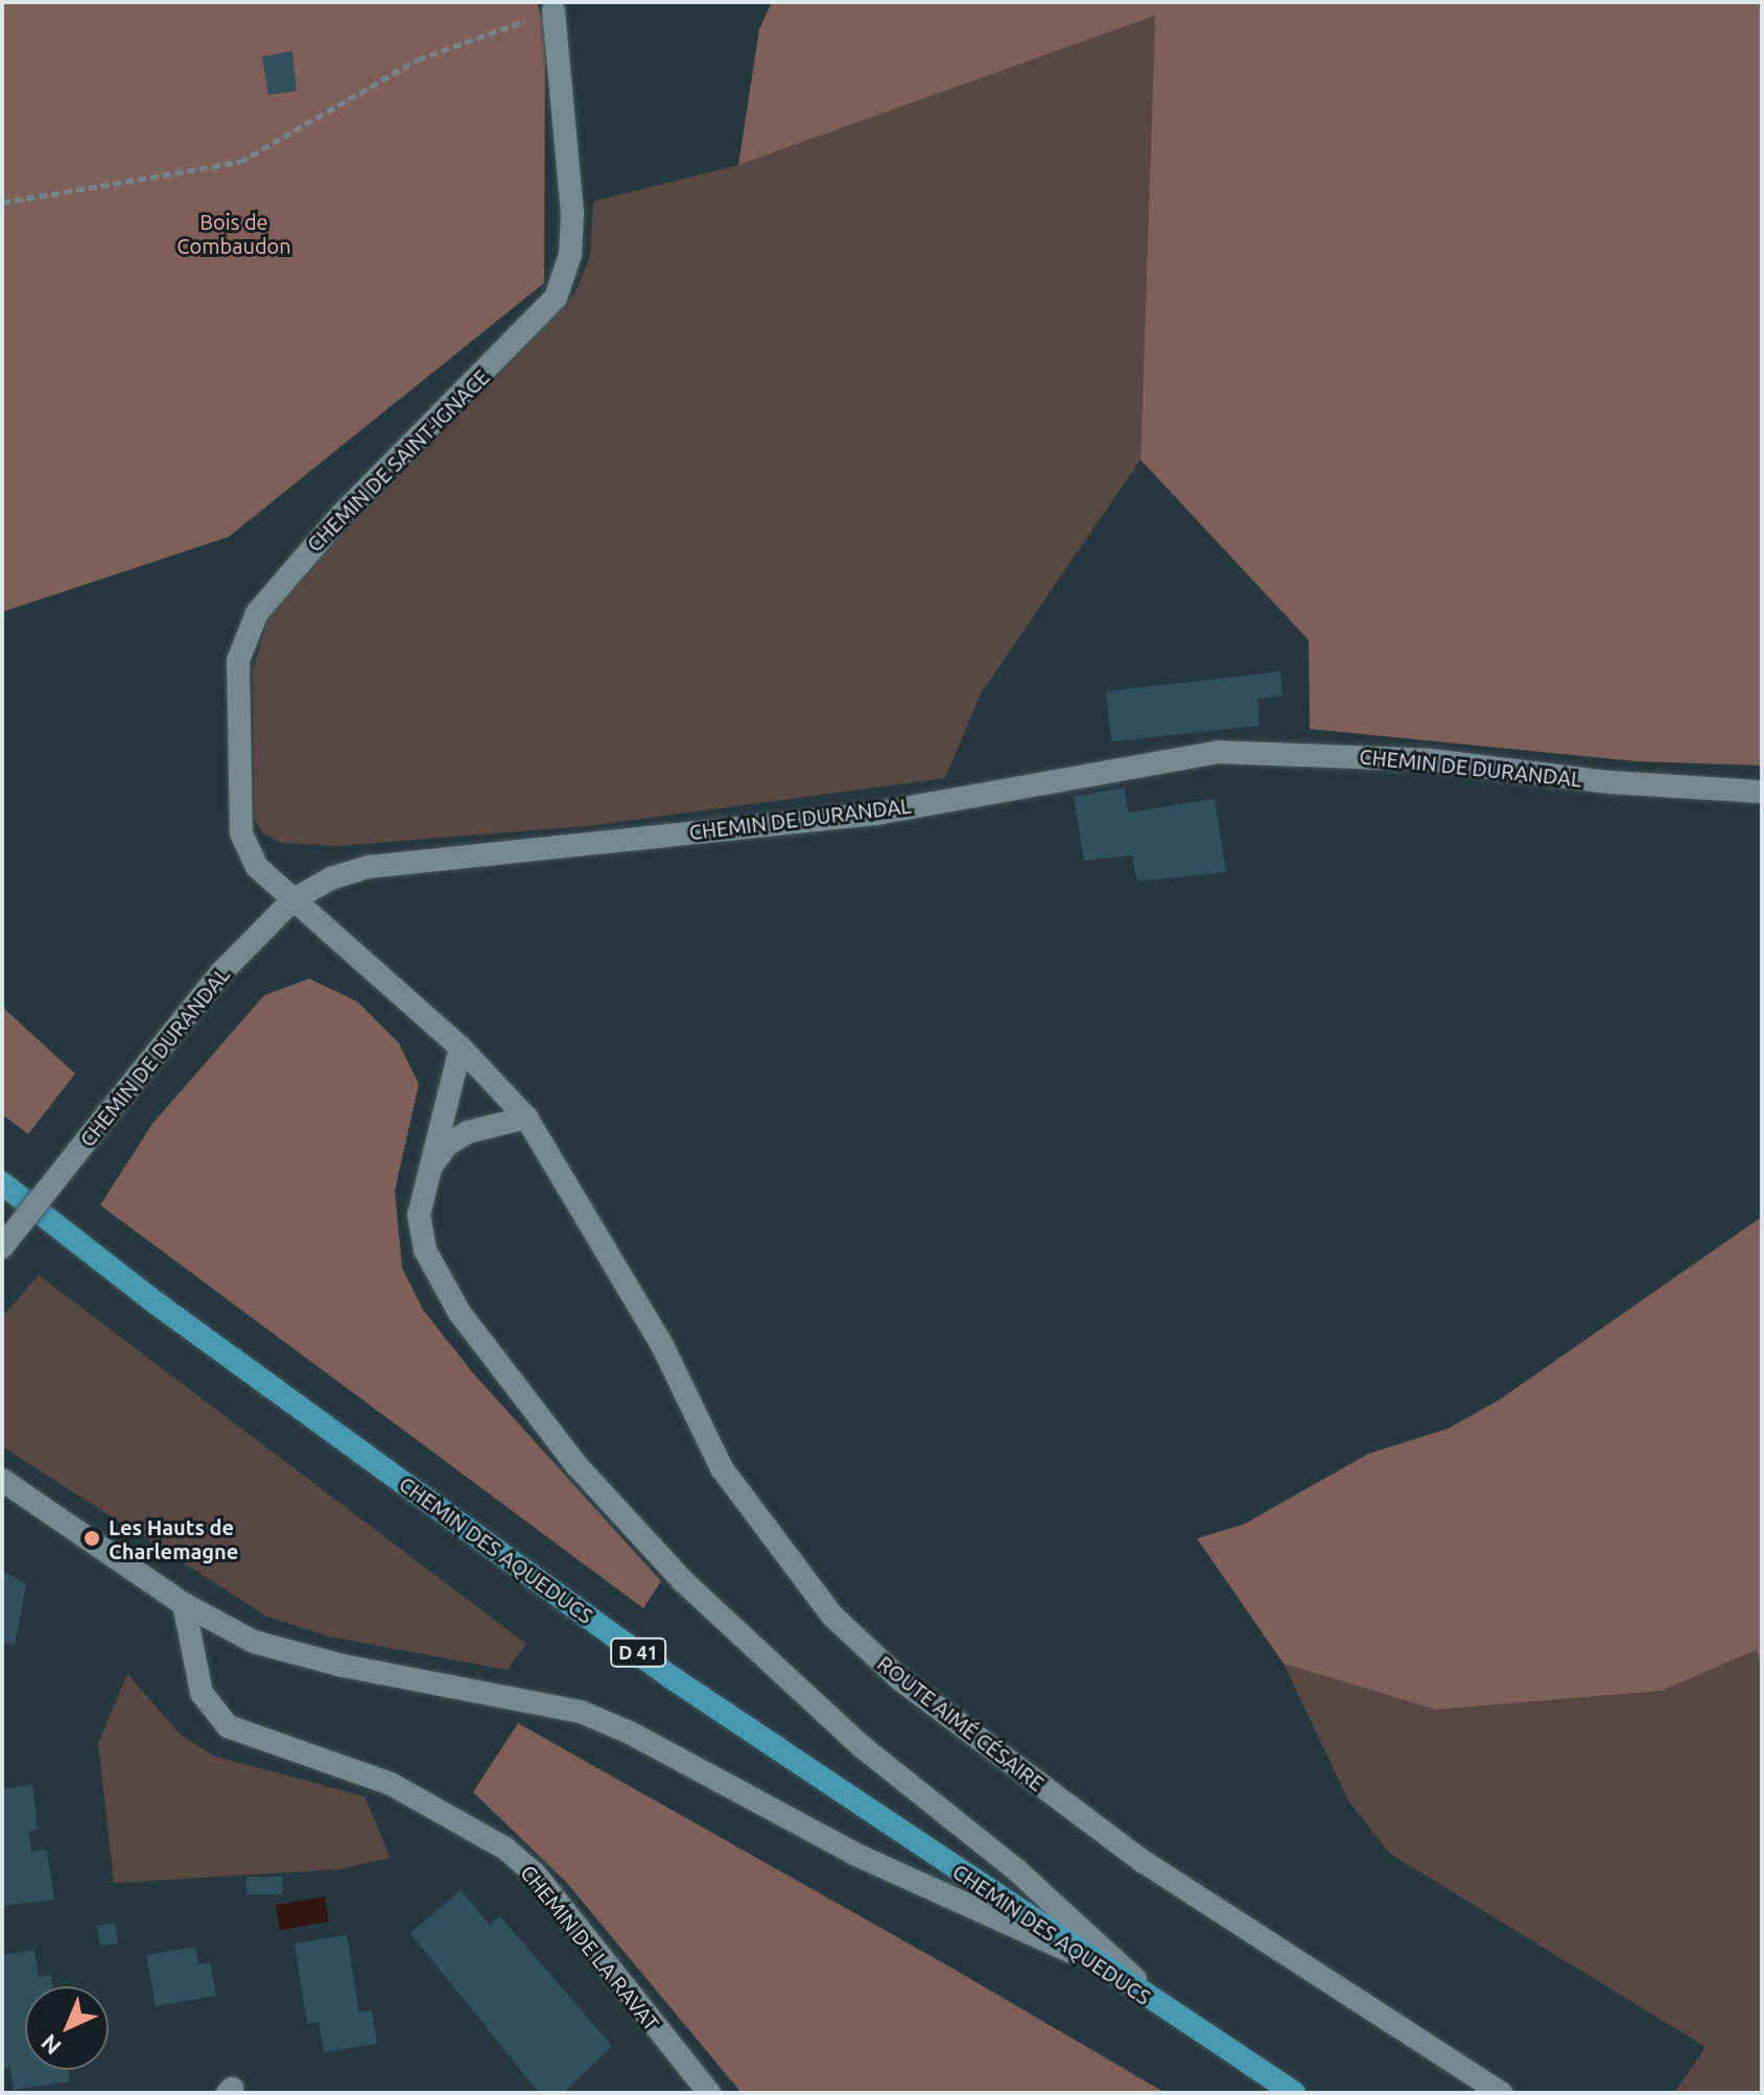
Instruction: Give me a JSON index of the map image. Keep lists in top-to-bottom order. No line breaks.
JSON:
{"streets":{"main road":["CHEMIN DES AQUEDUCS","D 41"],"street":["CHEMIN DE SAINT-IGNACE","CHEMIN DE DURANDAL","ROUTE AIMÉ CÉSAIRE","CHEMIN DE LA RAVAT"]},"crossings":[["CHEMIN DE SAINT-IGNACE","CHEMIN DE DURANDAL"],["CHEMIN DE SAINT-IGNACE","ROUTE AIMÉ CÉSAIRE"]],"parks":["Bois de Combaudon"],"places":["Les Hauts de Charlemagne"],"north":"bottom left"}
